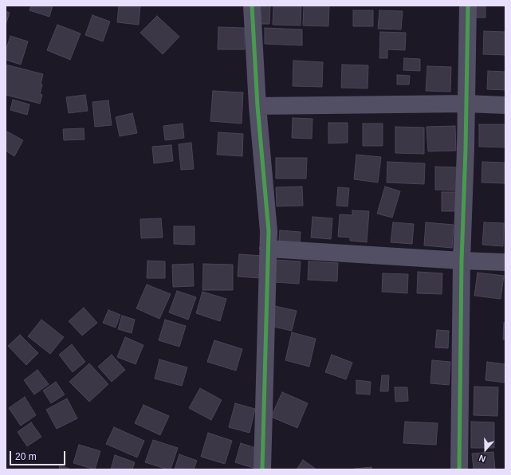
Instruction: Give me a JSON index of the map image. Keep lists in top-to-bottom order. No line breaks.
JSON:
{"scale_bar":"20 m","north":"bottom"}
